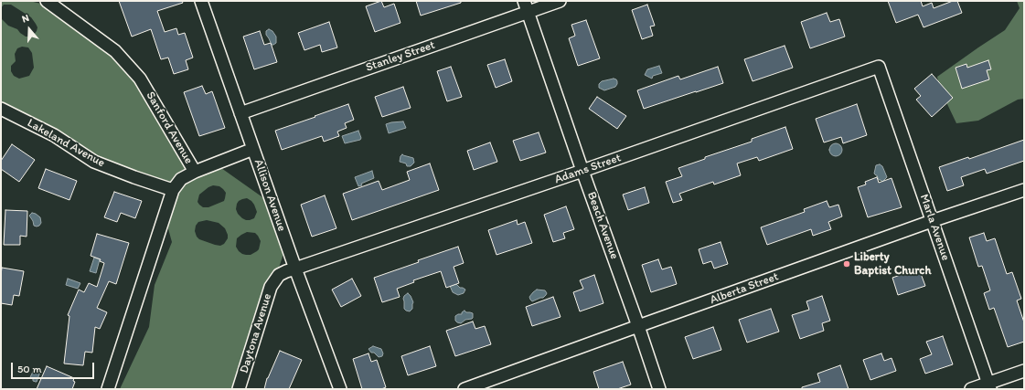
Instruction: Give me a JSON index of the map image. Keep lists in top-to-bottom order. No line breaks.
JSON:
{"streets":{"street":["Stanley Street","Sanford Avenue","Lakeland Avenue","Adams Street","Allison Avenue","Beach Avenue","Marla Avenue","Alberta Street","Daytona Avenue"]},"crossings":[["Stanley Street","Allison Avenue"],["Stanley Street","Beach Avenue"],["Sanford Avenue","Lakeland Avenue"],["Adams Street","Allison Avenue"],["Adams Street","Beach Avenue"],["Adams Street","Marla Avenue"],["Adams Street","Daytona Avenue"],["Allison Avenue","Daytona Avenue"],["Beach Avenue","Alberta Street"],["Marla Avenue","Alberta Street"]],"places":["Liberty Baptist Church"],"scale_bar":"50 m","north":"top"}
